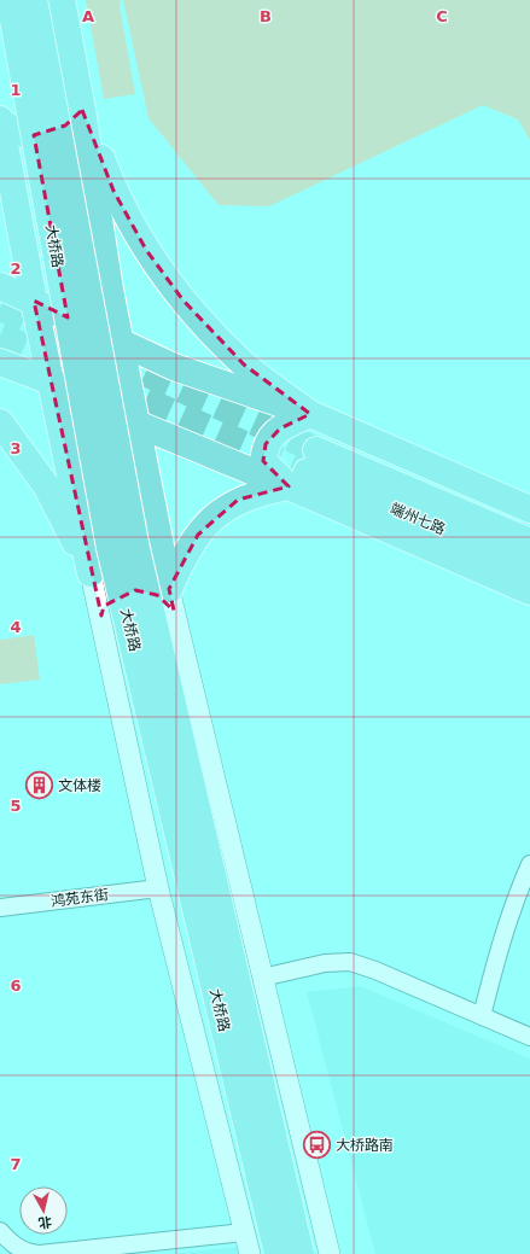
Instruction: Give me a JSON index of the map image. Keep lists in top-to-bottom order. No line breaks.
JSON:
{"streets":{"main road":["大桥路","端州七路"],"street":["鸿苑东街"]},"places":{"building":["文体楼"],"bus stop":["大桥路南"]},"north":"bottom","grid":{"columns":["A","B","C"],"rows":["1","2","3","4","5","6","7"]}}
